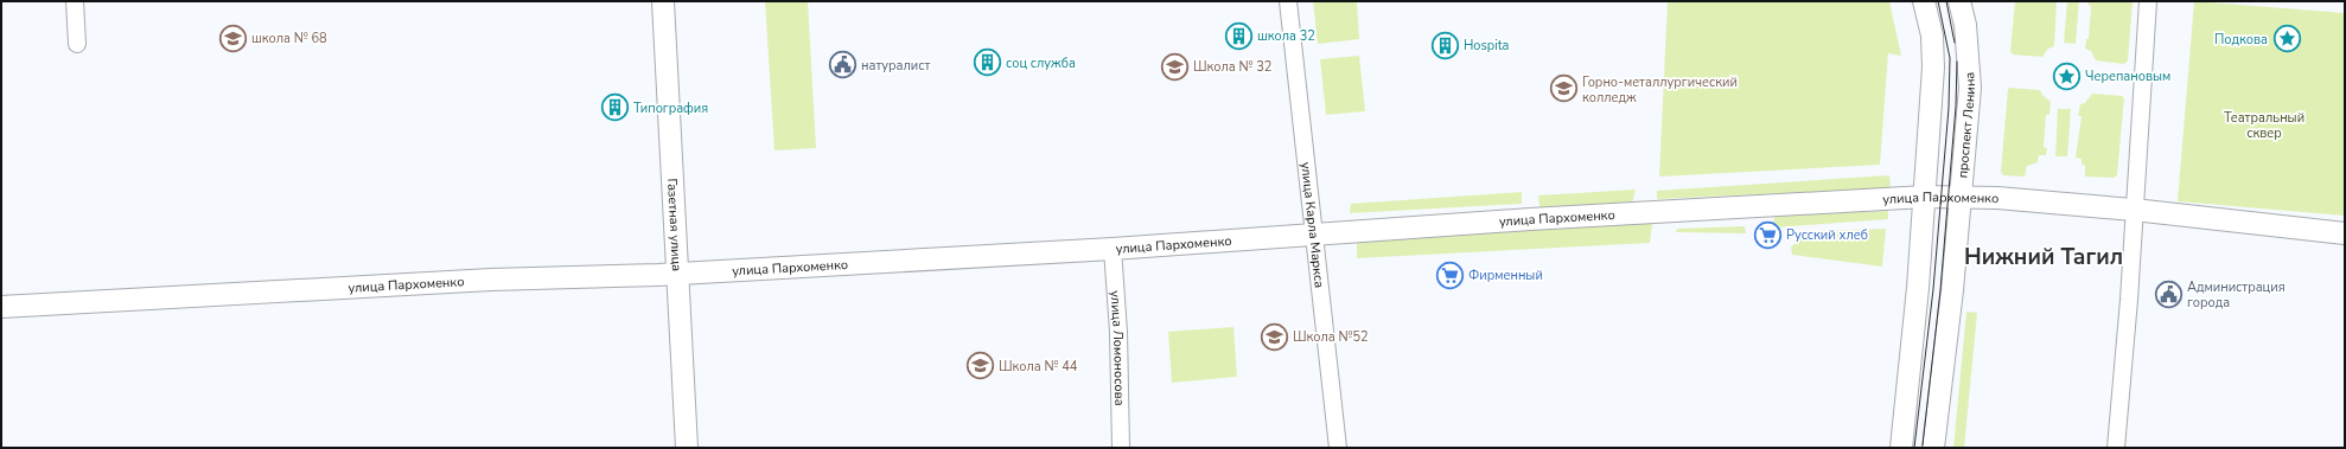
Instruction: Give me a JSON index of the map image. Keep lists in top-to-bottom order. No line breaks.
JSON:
{"streets":{"main road":["проспект Ленина","улица Пархоменко","Газетная улица"],"street":["улица Карла Маркса","улица Ломоносова"]},"crossings":[["проспект Ленина","улица Пархоменко"],["улица Пархоменко","Газетная улица"],["улица Пархоменко","улица Карла Маркса"],["улица Пархоменко","улица Ломоносова"]],"districts":["Нижний Тагил"],"parks":["Театральный сквер"],"places":{"building":["школа 32","Hospita","соц служба","Типография"],"school or university":["школа № 68","Школа № 32","Горно-металлургический колледж","Школа №52","Школа № 44"],"place":["Подкова","Черепановым"],"public building":["натуралист","Администрация города"],"supermarket":["Русский хлеб","Фирменный"]}}
